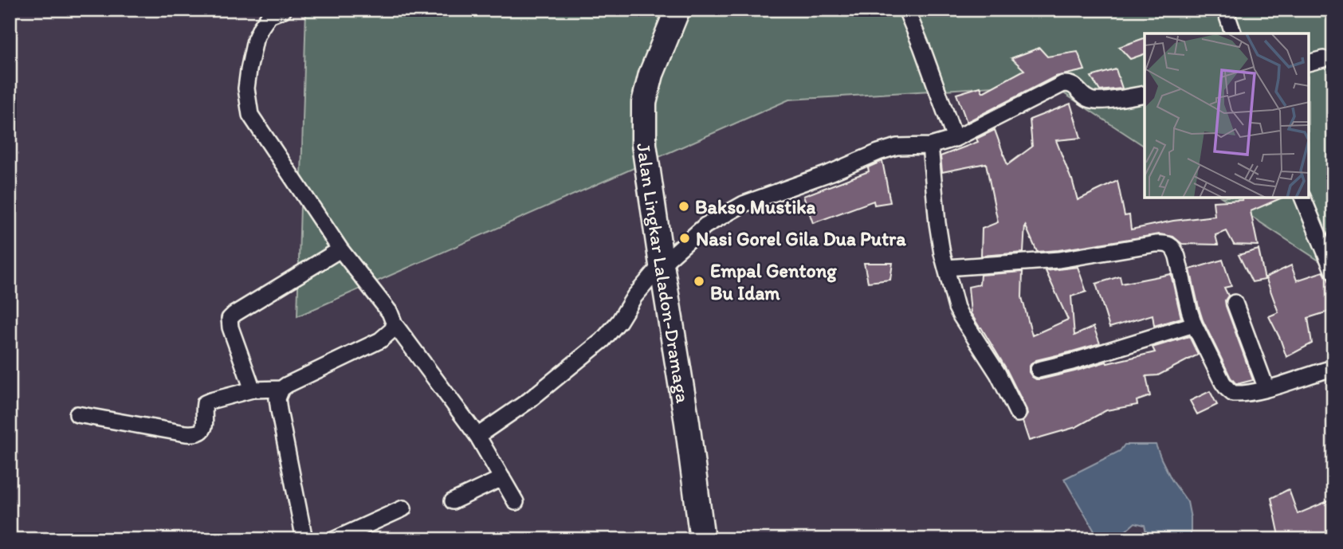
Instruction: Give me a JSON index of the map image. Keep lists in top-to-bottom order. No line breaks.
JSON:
{"streets":{"main road":["Jalan Lingkar Laladon-Dramaga"]},"places":["Bakso Mustika","Nasi Gorel Gila Dua Putra","Empal Gentong Bu Idam"]}
